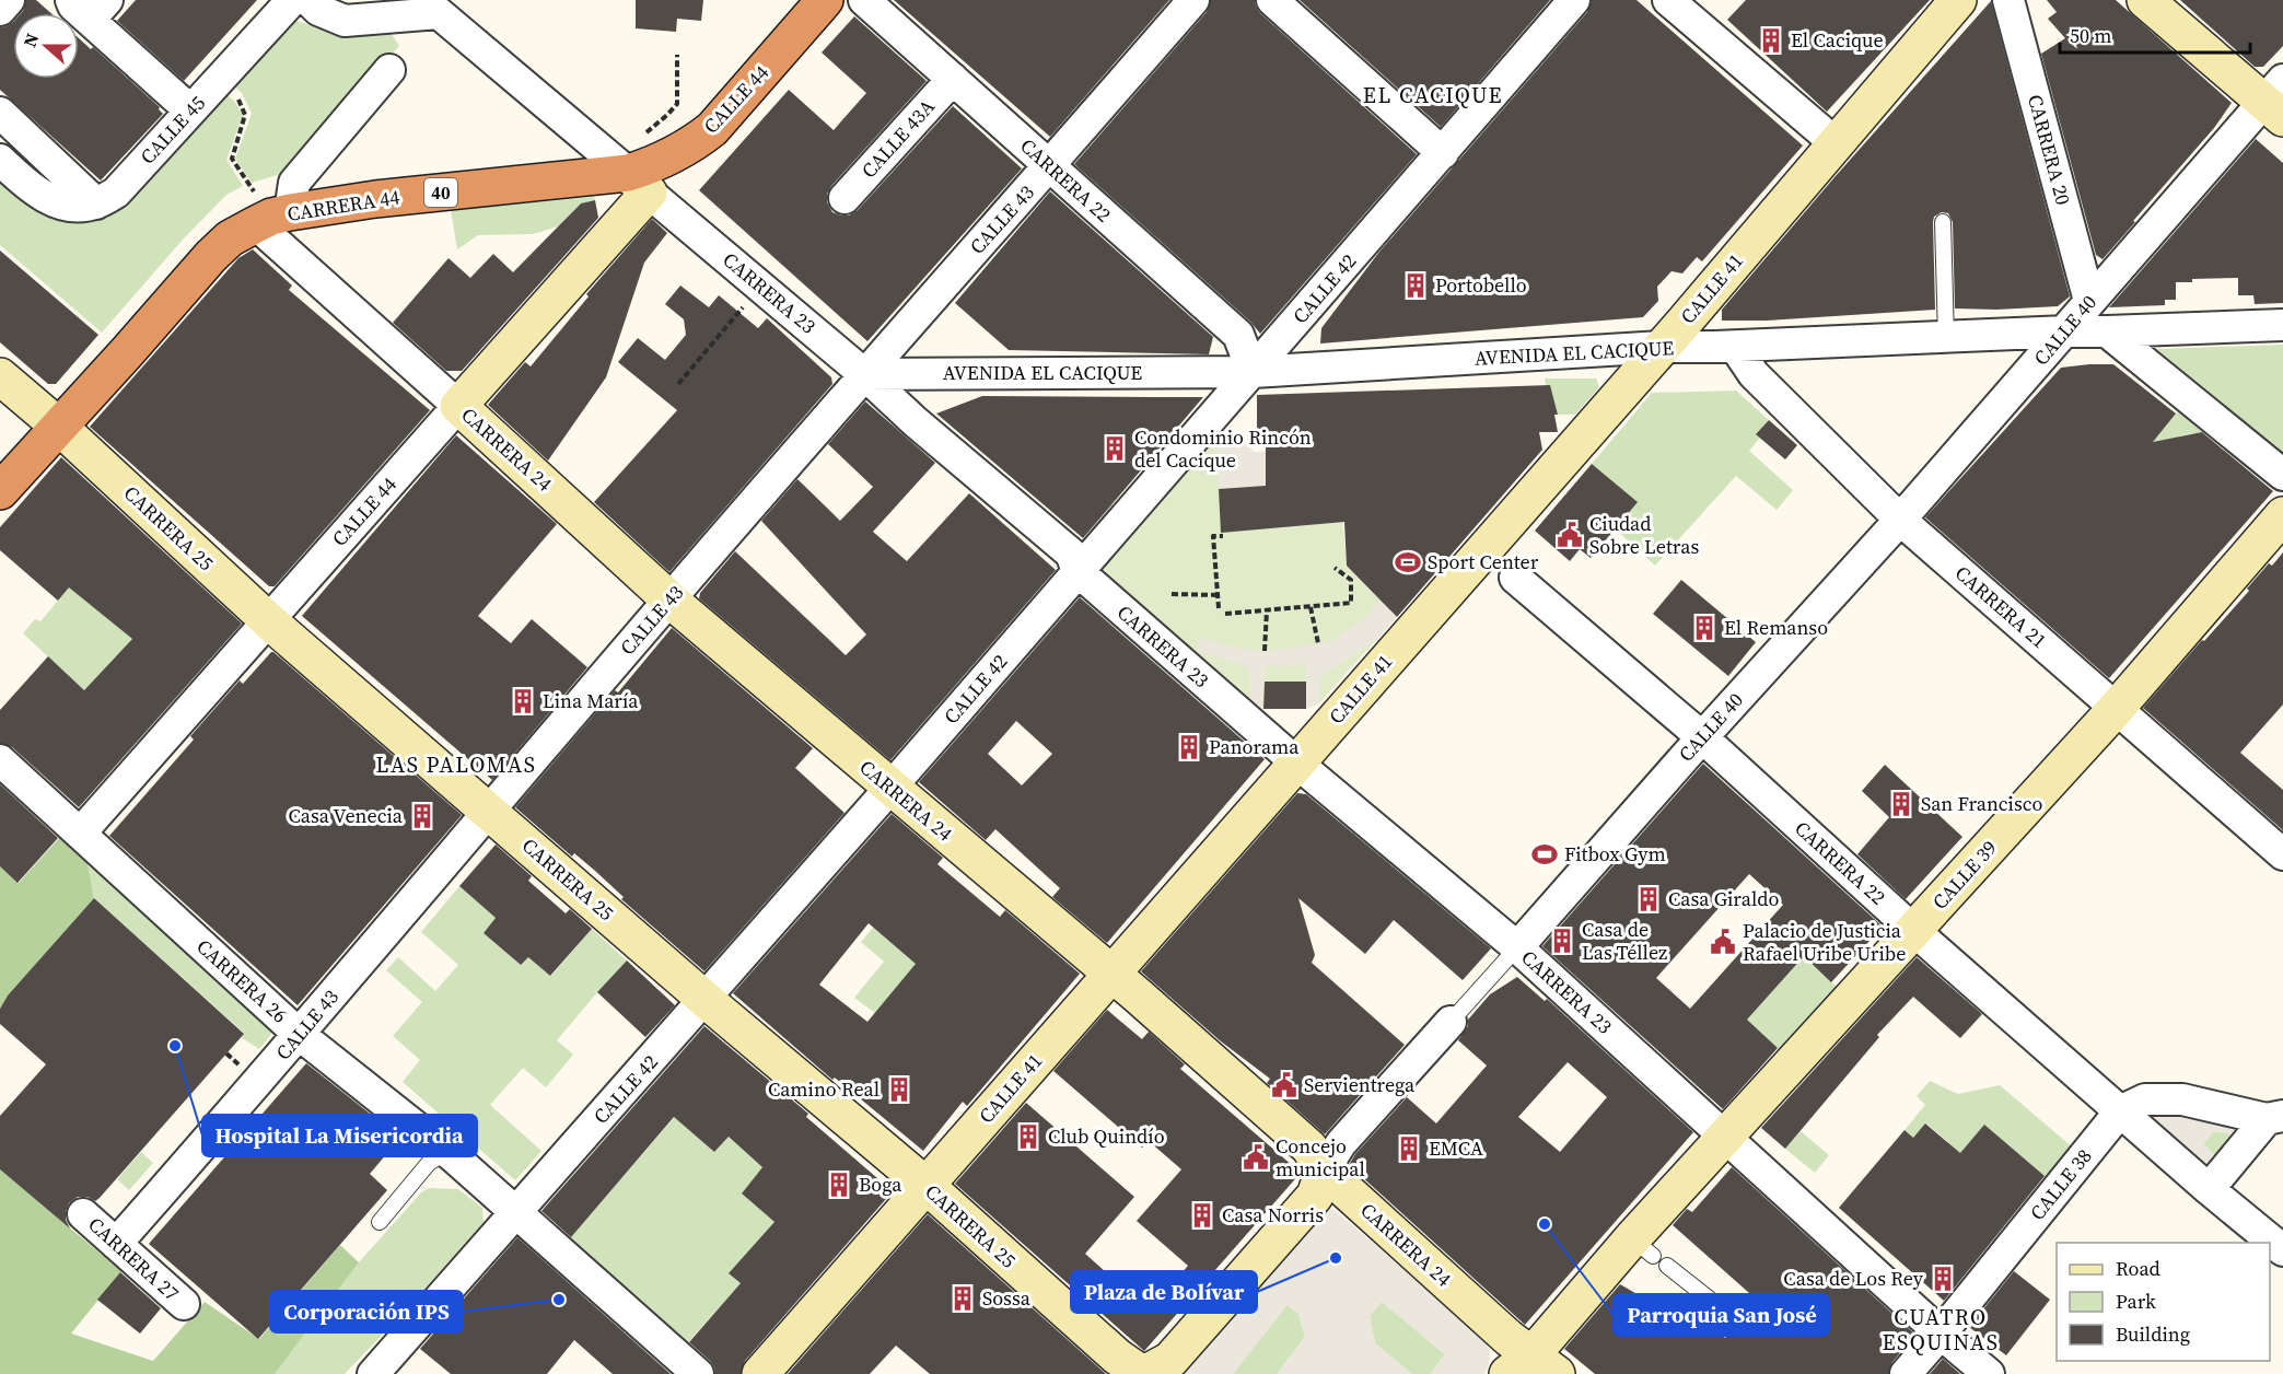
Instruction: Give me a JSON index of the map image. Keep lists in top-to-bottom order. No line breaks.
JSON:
{"streets":{"highway":["CALLE 44","40","CARRERA 44"],"main road":["CALLE 41","CALLE 40","CARRERA 24","CARRERA 25","CALLE 39"],"street":["CALLE 45","CALLE 43A","CARRERA 20","CARRERA 22","CALLE 43","CALLE 42","CARRERA 23","AVENIDA EL CACIQUE","CARRERA 21","CARRERA 26","CALLE 38","CARRERA 27"]},"crossings":[["CALLE 44","CARRERA 44"],["CALLE 44","CARRERA 23"],["CALLE 44","CARRERA 24"],["CALLE 44","CARRERA 25"],["CALLE 44","CARRERA 26"],["CALLE 43A","CARRERA 22"],["CARRERA 20","CALLE 40"],["CARRERA 22","CALLE 43"],["CARRERA 22","CALLE 42"],["CARRERA 22","CALLE 40"],["CARRERA 22","AVENIDA EL CACIQUE"],["CARRERA 22","CALLE 39"],["CARRERA 22","CALLE 38"],["40","CARRERA 44"],["40","CARRERA 24"],["40","CARRERA 25"],["CARRERA 44","CARRERA 23"],["CARRERA 44","CARRERA 24"],["CALLE 43","CARRERA 23"],["CALLE 43","AVENIDA EL CACIQUE"],["CALLE 43","CARRERA 24"],["CALLE 43","CARRERA 25"],["CALLE 43","CARRERA 26"],["CALLE 43","CARRERA 27"],["CALLE 42","CARRERA 23"],["CALLE 42","AVENIDA EL CACIQUE"],["CALLE 42","CARRERA 24"],["CALLE 42","CARRERA 25"],["CALLE 42","CARRERA 26"],["CALLE 41","CARRERA 23"],["CALLE 41","AVENIDA EL CACIQUE"],["CALLE 41","CARRERA 24"],["CALLE 41","CARRERA 25"],["CARRERA 23","CALLE 40"],["CARRERA 23","AVENIDA EL CACIQUE"],["CARRERA 23","CALLE 39"],["CARRERA 23","CALLE 38"],["CALLE 40","AVENIDA EL CACIQUE"],["CALLE 40","CARRERA 24"],["CALLE 40","CARRERA 25"],["CALLE 40","CARRERA 21"],["AVENIDA EL CACIQUE","CARRERA 21"],["CARRERA 24","CALLE 39"],["CARRERA 21","CALLE 39"]],"districts":["EL CACIQUE","LAS PALOMAS","CUATRO ESQUINAS"],"places":{"building":["El Cacique","Portobello","Condominio Rincón del Cacique","El Remanso","Lina María","Panorama","San Francisco","Casa Venecia","Casa Giraldo","Casa de Las Téllez","Camino Real","Club Quindío","EMCA","Boga","Casa Norris","Casa de Los Rey","Sossa"],"public building":["Ciudad Sobre Letras","Palacio de Justicia Rafael Uribe Uribe","Servientrega","Concejo municipal"],"sports":["Sport Center","Fitbox Gym"],"other":["Hospital La Misericordia","Parroquia San José","Plaza de Bolívar","Corporación IPS"]},"legend":["Road","Park","Building"],"scale_bar":"50 m","north":"left"}
